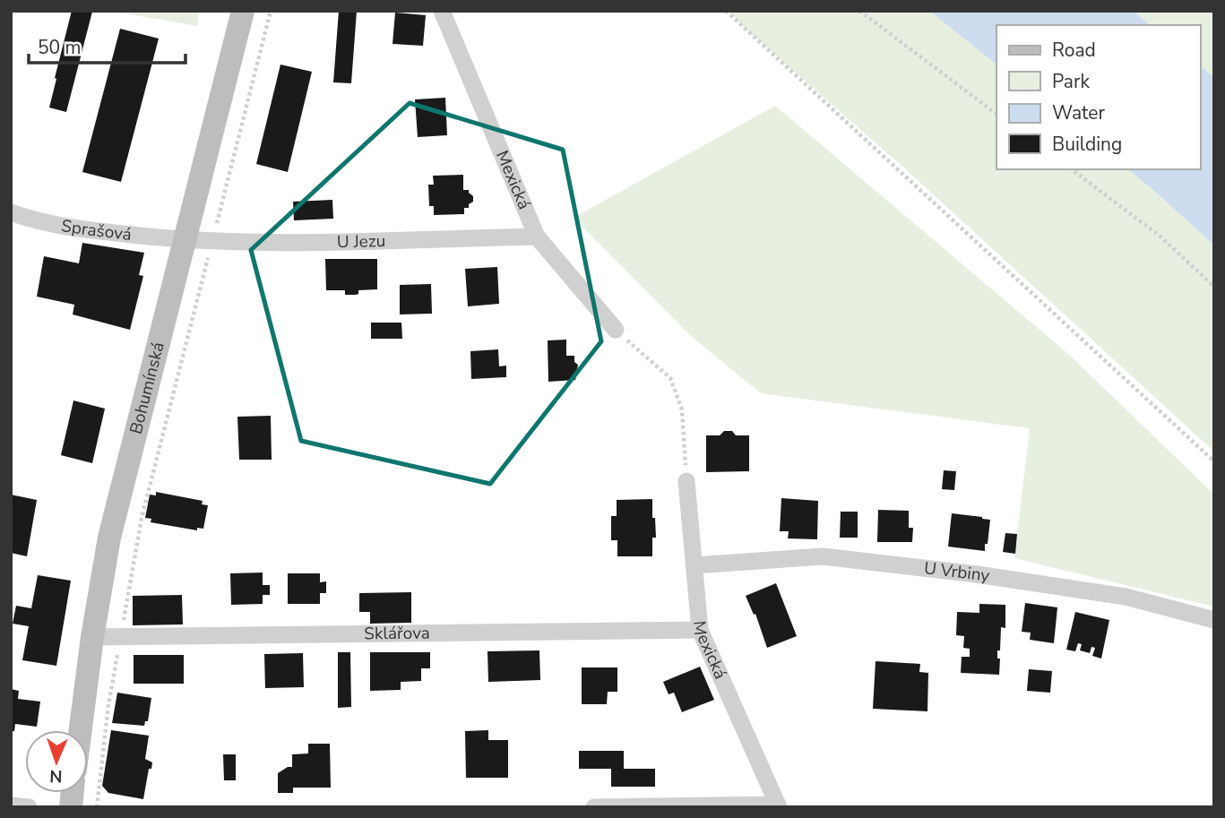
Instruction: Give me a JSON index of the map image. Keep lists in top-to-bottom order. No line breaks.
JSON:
{"streets":{"main road":["Bohumínská"],"street":["Mexická","Sprašová","U Jezu","U Vrbiny","Sklářova"]},"crossings":[["Mexická","U Jezu"],["Mexická","U Vrbiny"],["Mexická","Sklářova"],["Sprašová","U Jezu"],["Sprašová","Bohumínská"],["U Jezu","Bohumínská"],["Bohumínská","Sklářova"]],"legend":["Road","Park","Water","Building"],"scale_bar":"50 m","north":"bottom"}
